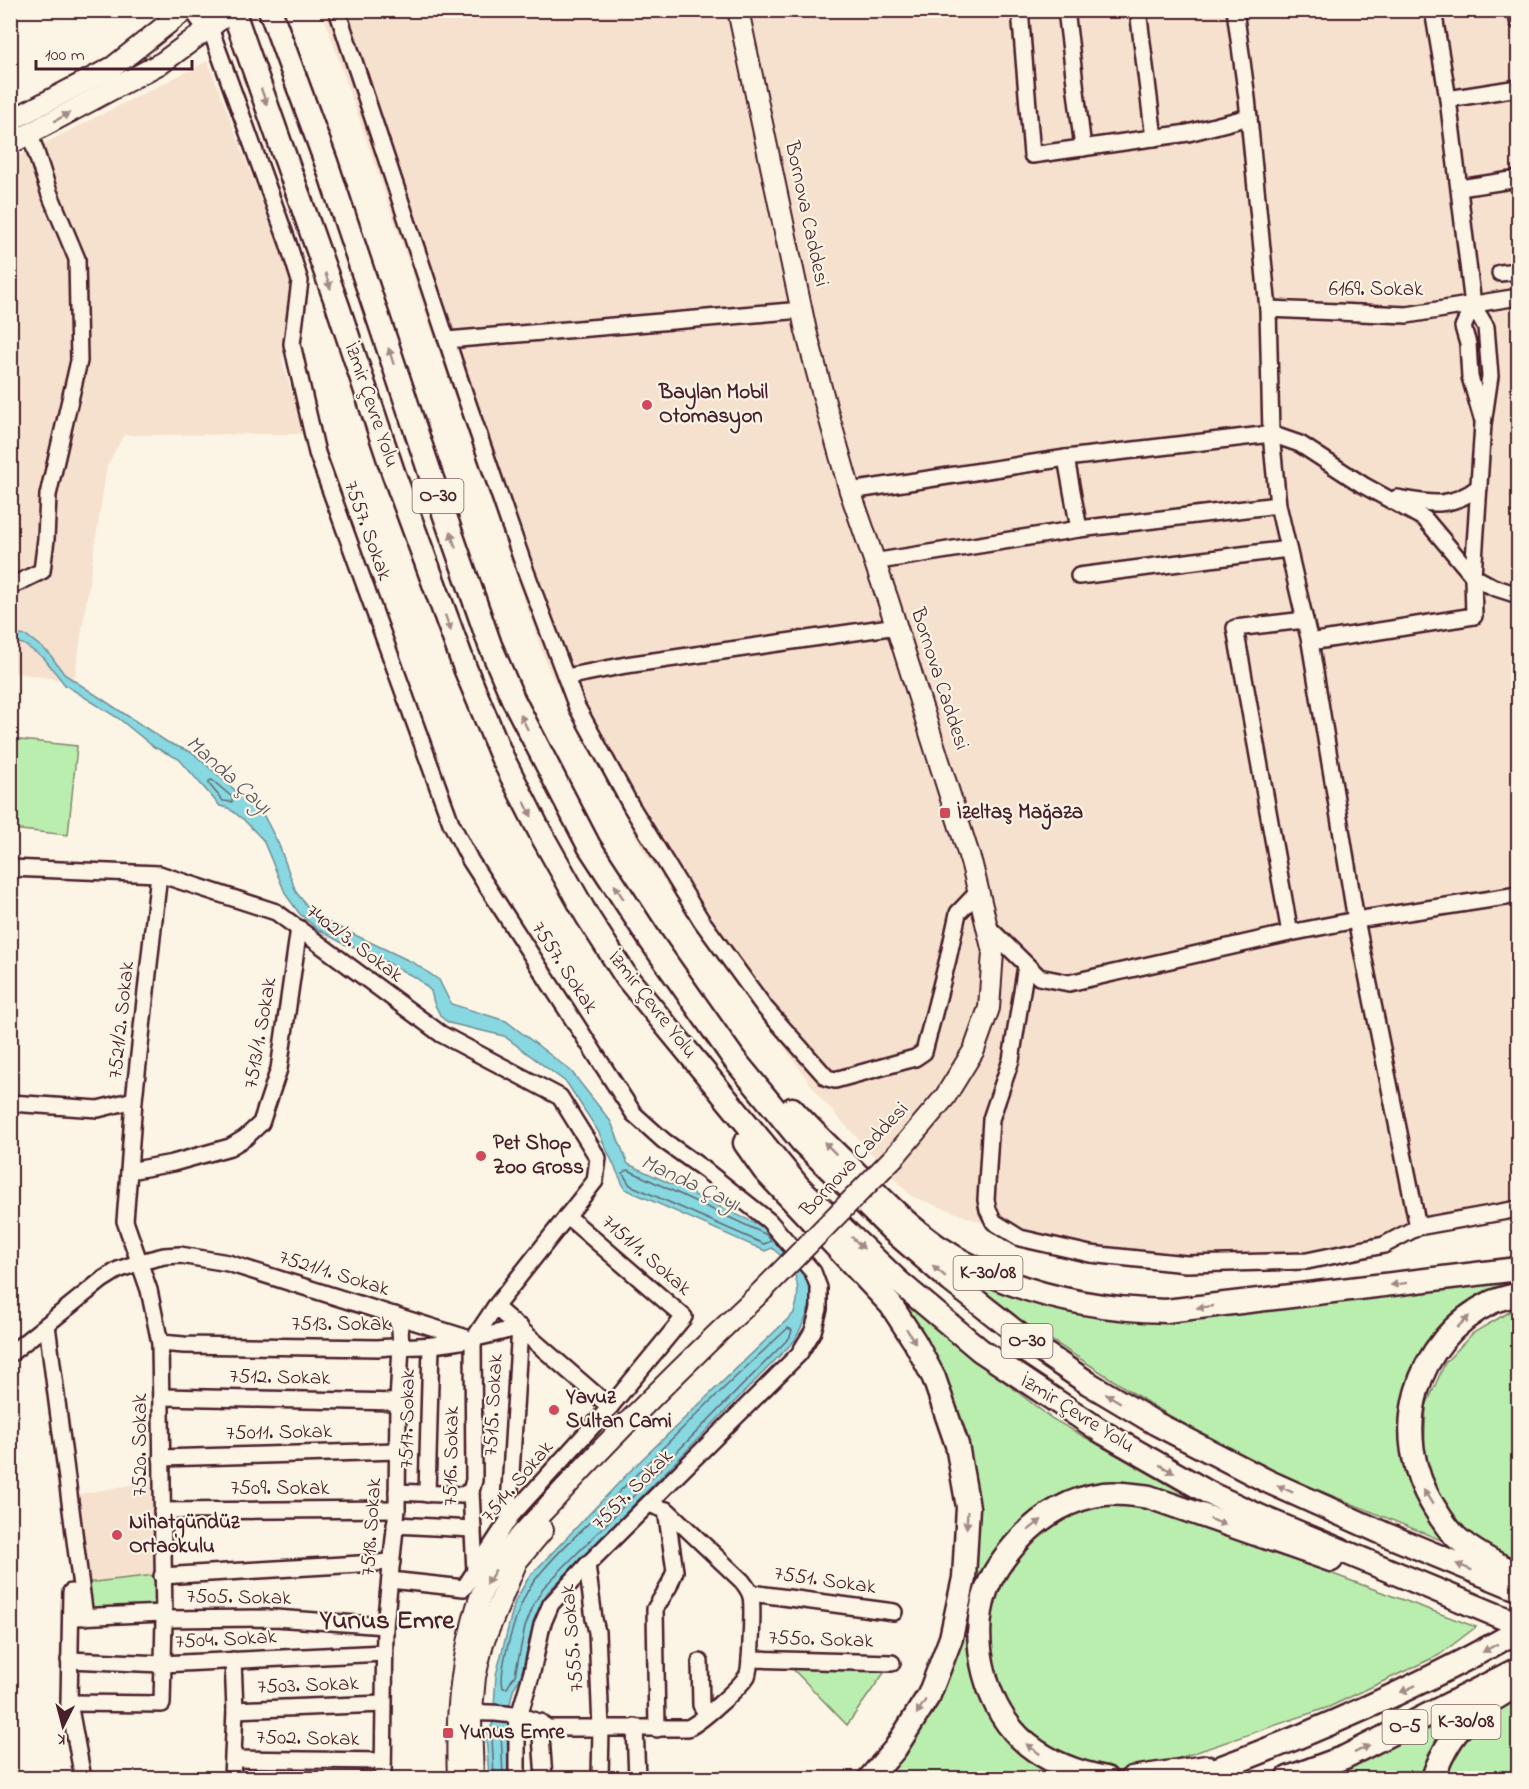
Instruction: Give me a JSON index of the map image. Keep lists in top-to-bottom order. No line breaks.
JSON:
{"streets":{"highway":["İzmir Çevre Yolu","O-30","K-30/08","O-5"],"main road":["Bornova Caddesi"],"street":["6169. Sokak","7557. Sokak","7402/3. Sokak","7521/2. Sokak","7513/1. Sokak","7151/1. Sokak","7521/1. Sokak","7513. Sokak","7512. Sokak","7515. Sokak","7517. Sokak","75011. Sokak","7520. Sokak","7516. Sokak","7514. Sokak","7509. Sokak","7518. Sokak","7551. Sokak","7505. Sokak","7555. Sokak","7504. Sokak","7550. Sokak","7503. Sokak","7502. Sokak"]},"crossings":[["İzmir Çevre Yolu","K-30/08"],["7557. Sokak","7555. Sokak"],["7402/3. Sokak","7521/2. Sokak"],["7402/3. Sokak","7513/1. Sokak"],["7402/3. Sokak","7151/1. Sokak"],["7521/2. Sokak","7513/1. Sokak"],["7151/1. Sokak","7514. Sokak"],["7521/1. Sokak","7513. Sokak"],["7521/1. Sokak","7520. Sokak"],["7521/1. Sokak","7516. Sokak"],["7521/1. Sokak","7518. Sokak"],["7513. Sokak","7515. Sokak"],["7513. Sokak","7517. Sokak"],["7513. Sokak","7520. Sokak"],["7513. Sokak","7516. Sokak"],["7513. Sokak","7518. Sokak"],["7512. Sokak","7520. Sokak"],["7512. Sokak","7518. Sokak"],["7515. Sokak","7514. Sokak"],["75011. Sokak","7520. Sokak"],["75011. Sokak","7518. Sokak"],["7520. Sokak","7509. Sokak"],["7520. Sokak","7505. Sokak"],["7520. Sokak","7504. Sokak"],["7516. Sokak","7514. Sokak"],["7514. Sokak","7518. Sokak"],["7509. Sokak","7518. Sokak"],["7518. Sokak","7505. Sokak"],["7518. Sokak","7504. Sokak"],["7518. Sokak","7503. Sokak"],["7518. Sokak","7502. Sokak"]],"districts":["Yunus Emre"],"water":["Manda Çayı"],"places":{"other":["Baylan Mobil Otomasyon","Pet Shop Zoo Gross","Yavuz Sultan Cami","Nihatgündüz Ortaokulu"],"transit":["İzeltaş Mağaza","Yunus Emre"]},"scale_bar":"100 m","north":"bottom"}
